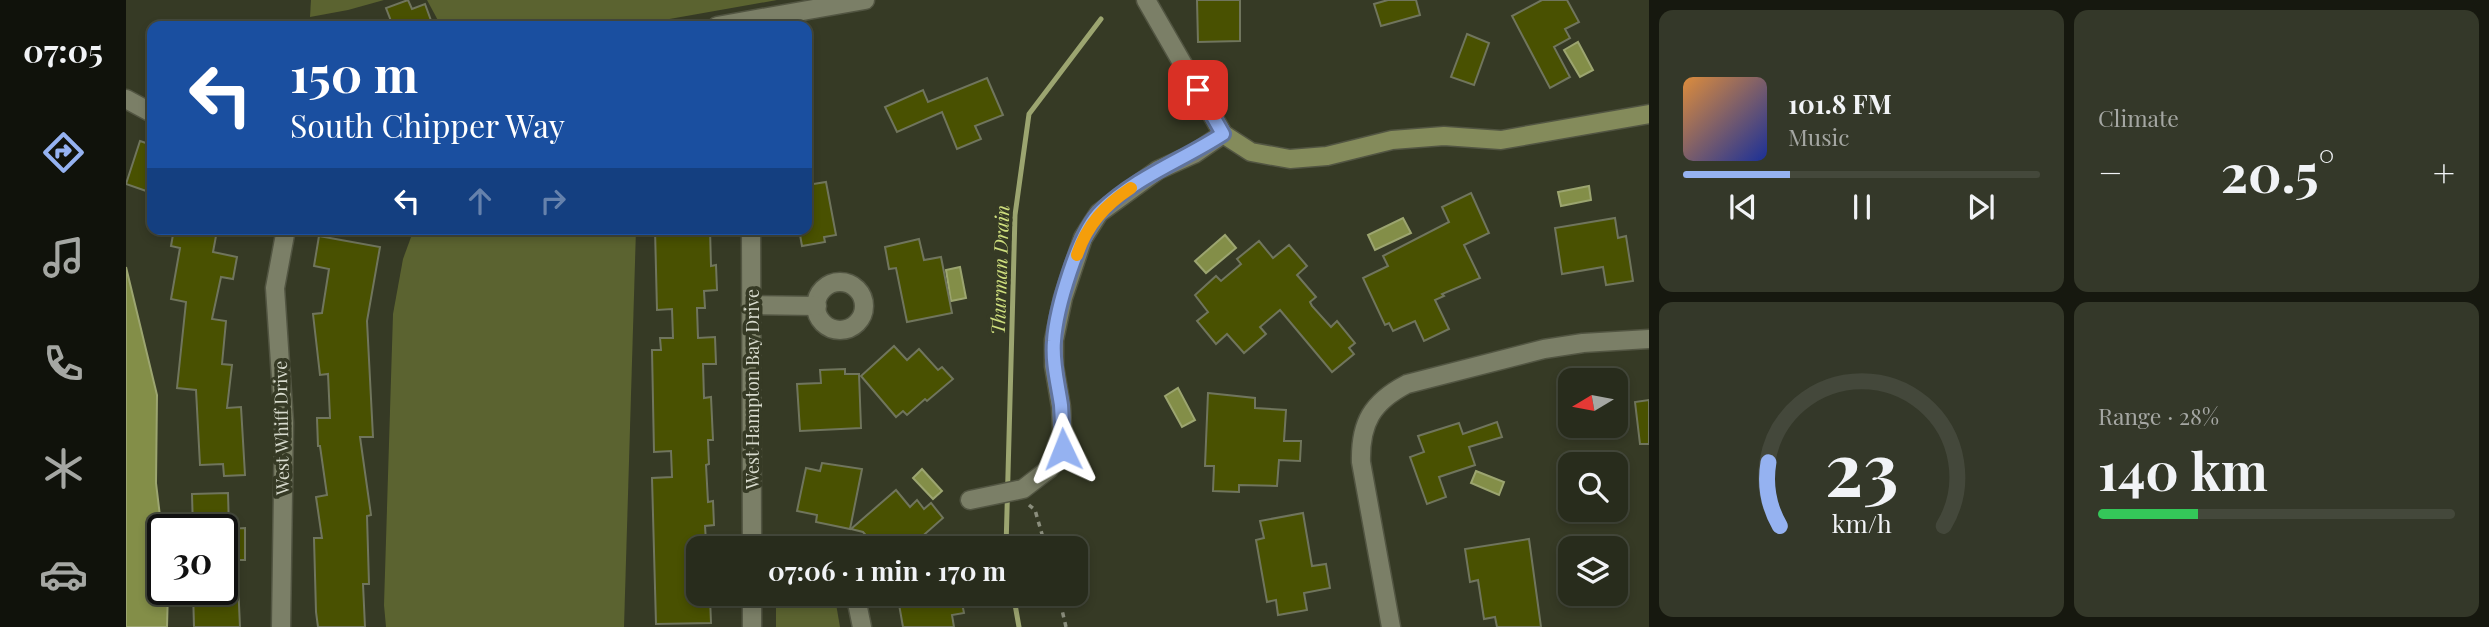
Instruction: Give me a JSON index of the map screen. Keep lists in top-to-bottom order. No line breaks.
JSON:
{"streets":{"street":["West Hampton Bay Drive","West Whiff Drive"]},"water":["Thurman Drain"],"north":"left","page":{"tabs":"07:05","tile":["Climate",["Range · 28%","140 km"]],"turn":["150 m","South Chipper Way"],"song":["101.8 FM","Music"],"heat":["−","20.5°","+"],"limit":"30","trip":"07:06 · 1 min · 170 m","gauge":["23","km/h"]}}
